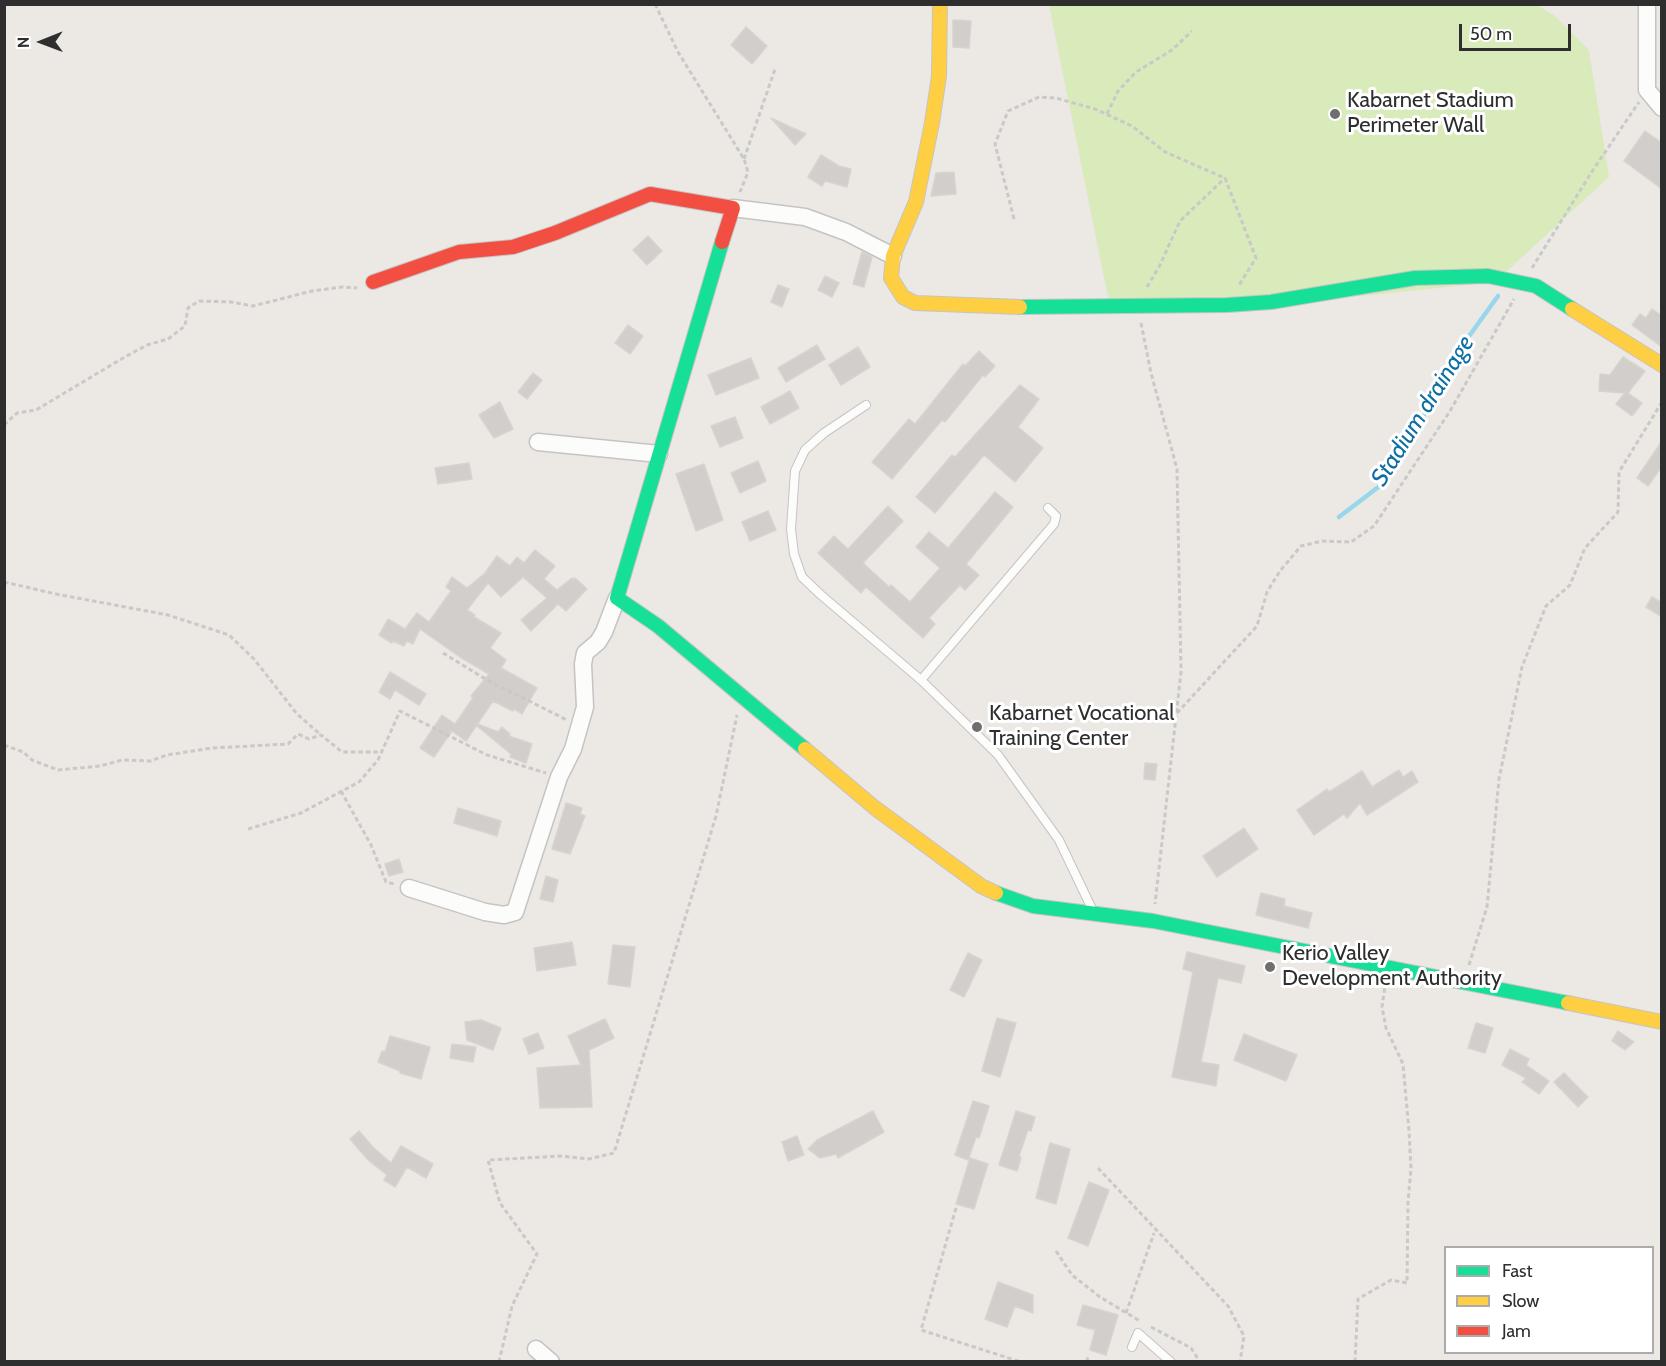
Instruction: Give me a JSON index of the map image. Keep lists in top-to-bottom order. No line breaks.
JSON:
{"water":["Stadium drainage"],"places":["Kabarnet Stadium Perimeter Wall","Kabarnet Vocational Training Center","Kerio Valley Development Authority"],"legend":["Fast","Slow","Jam"],"scale_bar":"50 m","north":"left"}
